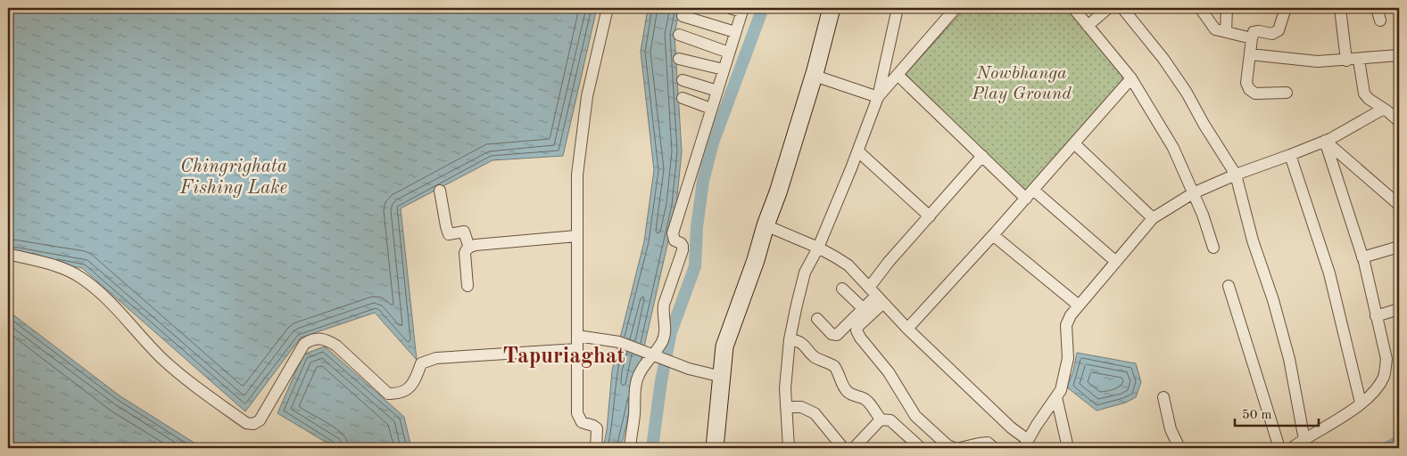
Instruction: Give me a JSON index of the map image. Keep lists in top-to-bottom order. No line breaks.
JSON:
{"districts":["Tapuriaghat"],"water":["Chingrighata Fishing Lake"],"parks":["Nowbhanga Play Ground"],"scale_bar":"50 m"}
